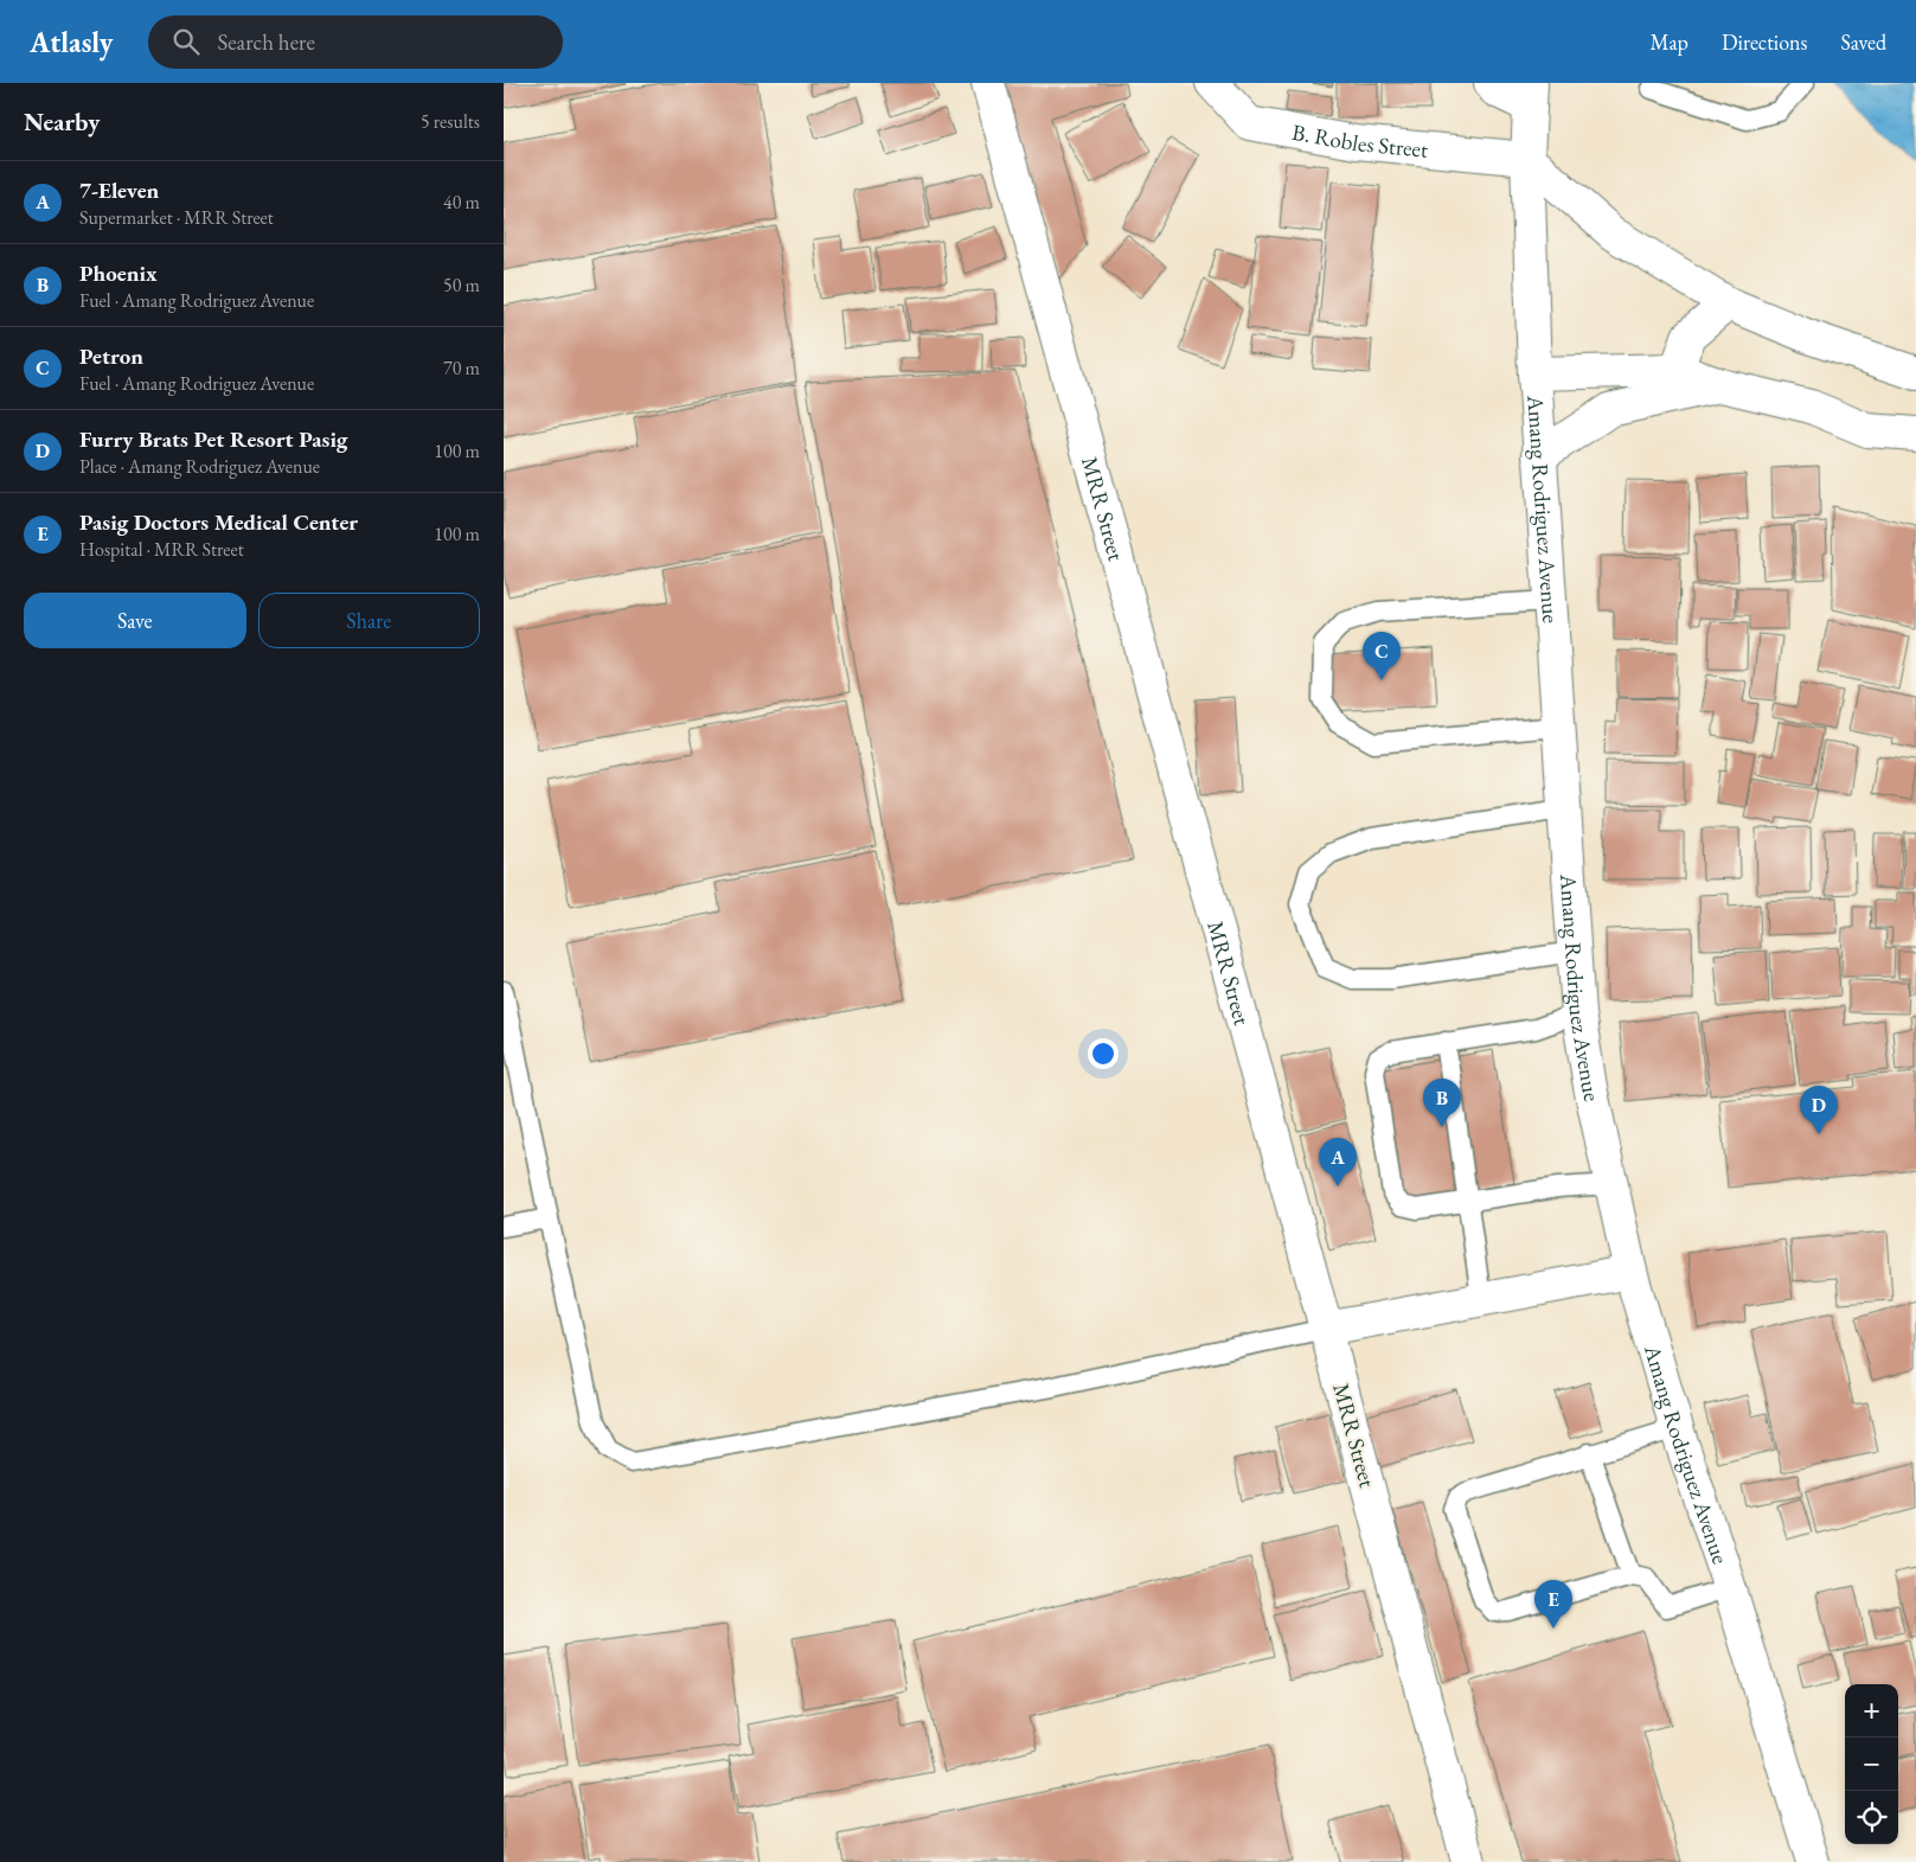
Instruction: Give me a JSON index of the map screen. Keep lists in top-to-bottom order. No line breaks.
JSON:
{"streets":{"street":["B. Robles Street","MRR Street","Amang Rodriguez Avenue"]},"crossings":[["B. Robles Street","Amang Rodriguez Avenue"]],"page":{"header":"Atlasly","search":"Search here","nav":["Map","Directions","Saved"],"heading":["Nearby","5 results"],"list":[{"mark":"A","name":"7-Eleven","note":"Supermarket · MRR Street","value":"40 m"},{"mark":"B","name":"Phoenix","note":"Fuel · Amang Rodriguez Avenue","value":"50 m"},{"mark":"C","name":"Petron","note":"Fuel · Amang Rodriguez Avenue","value":"70 m"},{"mark":"D","name":"Furry Brats Pet Resort Pasig","note":"Place · Amang Rodriguez Avenue","value":"100 m"},{"mark":"E","name":"Pasig Doctors Medical Center","note":"Hospital · MRR Street","value":"100 m"}],"buttons":["Save","Share"],"pins":["C","B","D","A","E"],"map_buttons":["+","−"]}}
